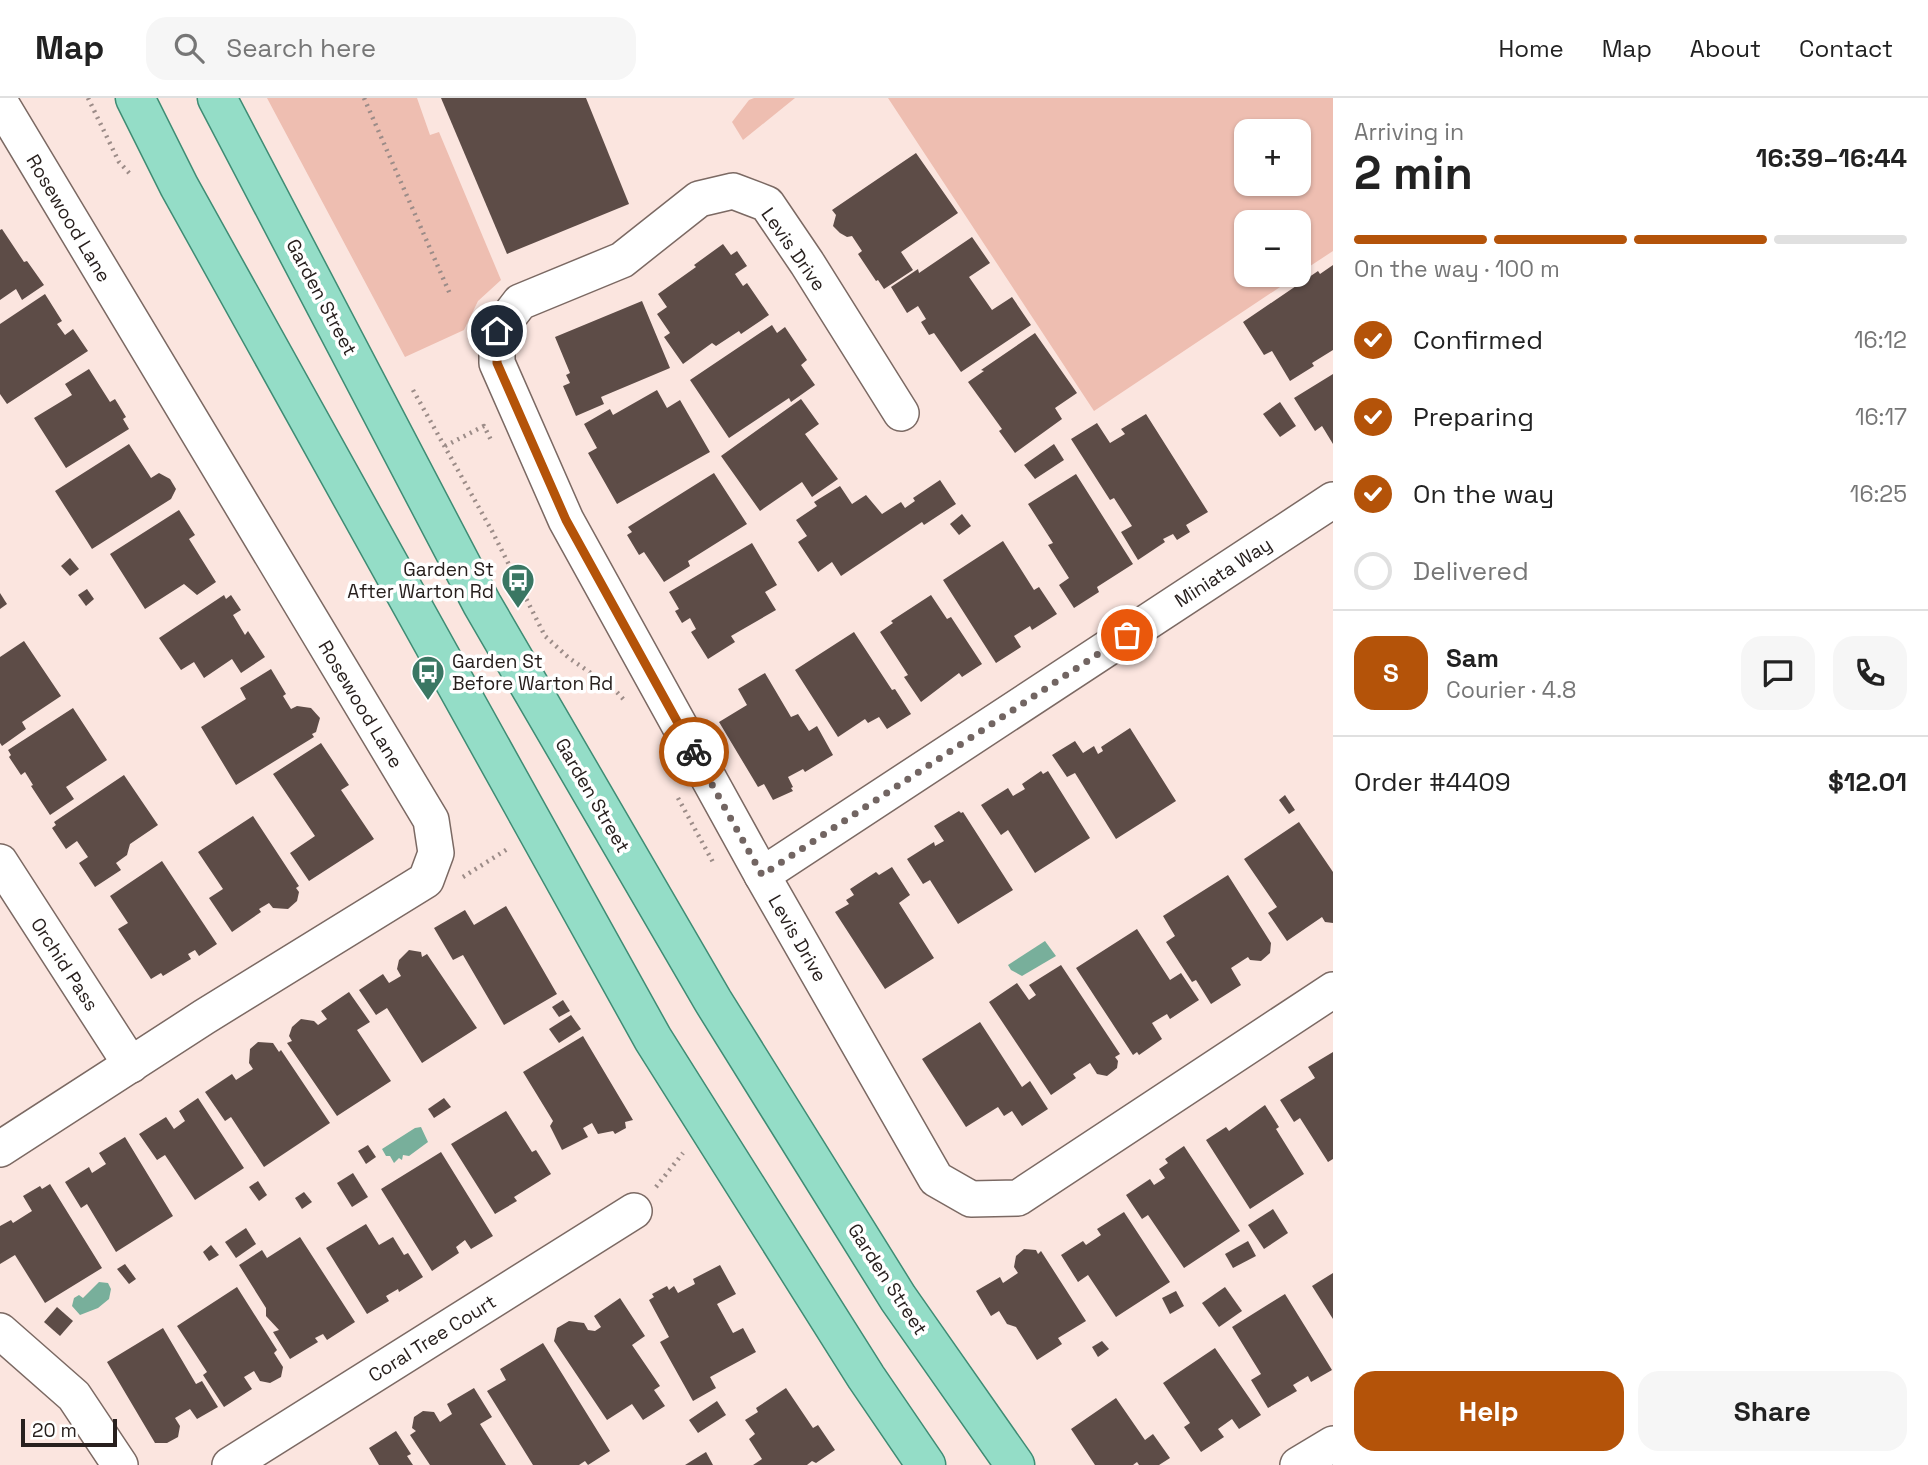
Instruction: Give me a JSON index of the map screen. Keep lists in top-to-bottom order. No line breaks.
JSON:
{"streets":{"main road":["Garden Street"],"street":["Rosewood Lane","Levis Drive","Miniata Way","Orchid Pass","Coral Tree Court"]},"crossings":[["Rosewood Lane","Orchid Pass"],["Levis Drive","Miniata Way"]],"places":{"bus stop":["Garden St After Warton Rd","Garden St Before Warton Rd"]},"scale_bar":"20 m","page":{"header":"Map","search":"Search here","nav":["Home","Map","About","Contact"],"heading":["2 min","Arriving in","16:39–16:44"],"panel":["Sam","Courier · 4.8","Order #4409","$12.01"],"map_buttons":["+","−"],"bar":"On the way · 100 m","list":[["Confirmed","16:12"],["Preparing","16:17"],["On the way","16:25"],"Delivered"],"round":"S","buttons":["Help","Share"],"scale":"20 m"}}
